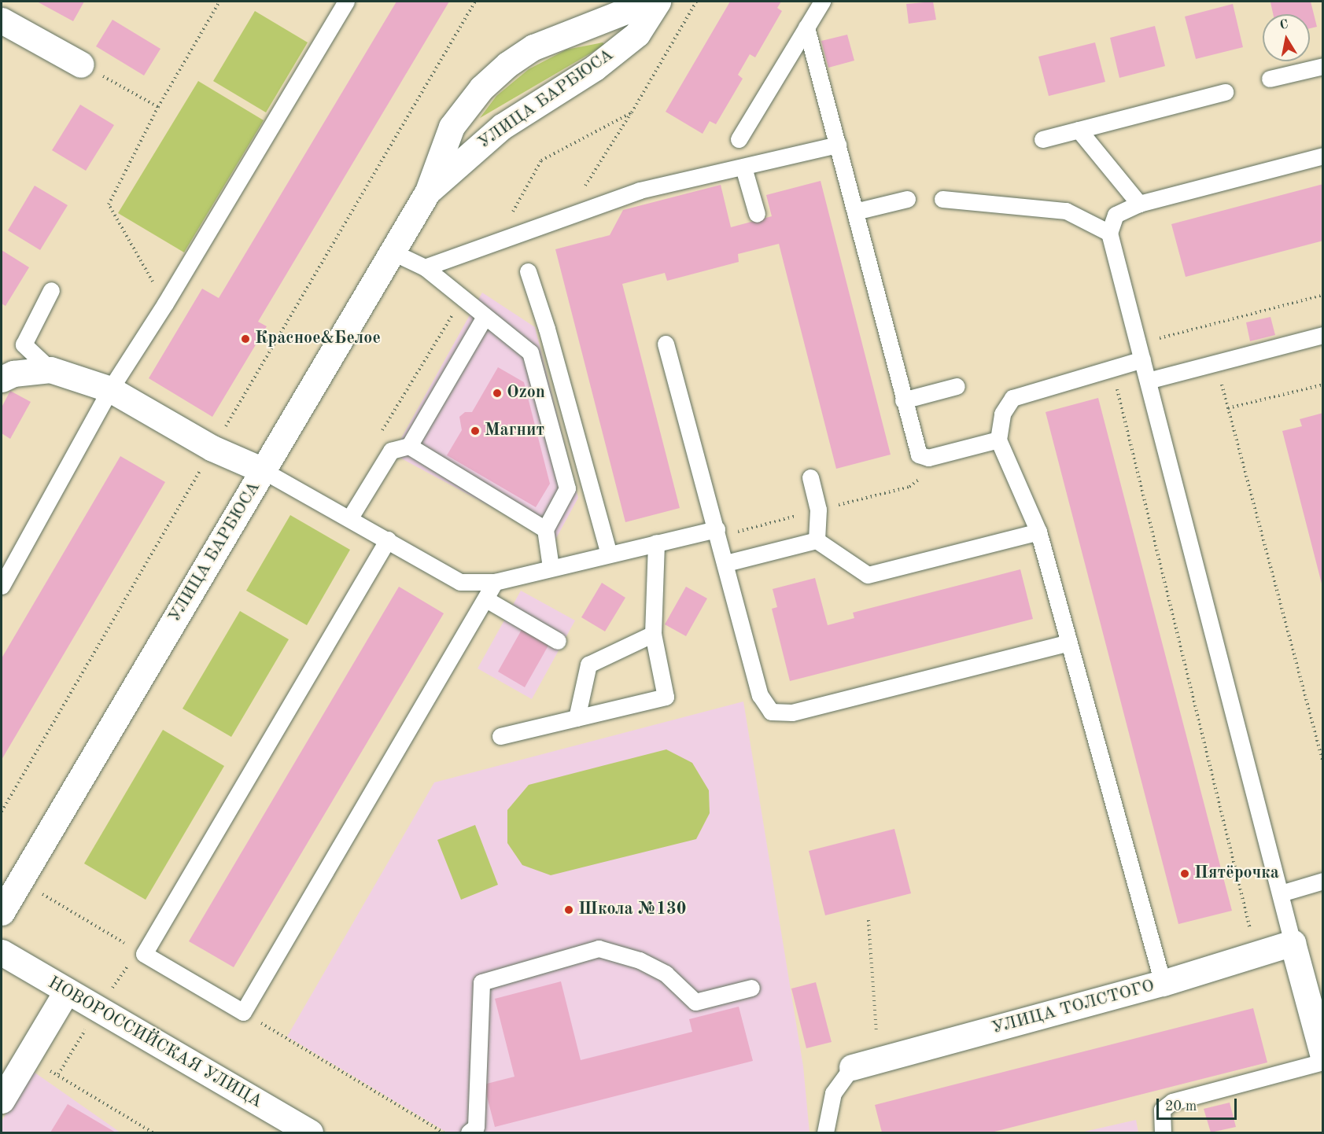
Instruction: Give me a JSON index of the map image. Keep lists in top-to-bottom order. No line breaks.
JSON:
{"streets":{"street":["УЛИЦА БАРБЮСА","УЛИЦА ТОЛСТОГО","НОВОРОССИЙСКАЯ УЛИЦА"]},"places":["Красное&Белое","Ozon","Магнит","Пятёрочка","Школа №130"],"scale_bar":"20 m","north":"top"}
